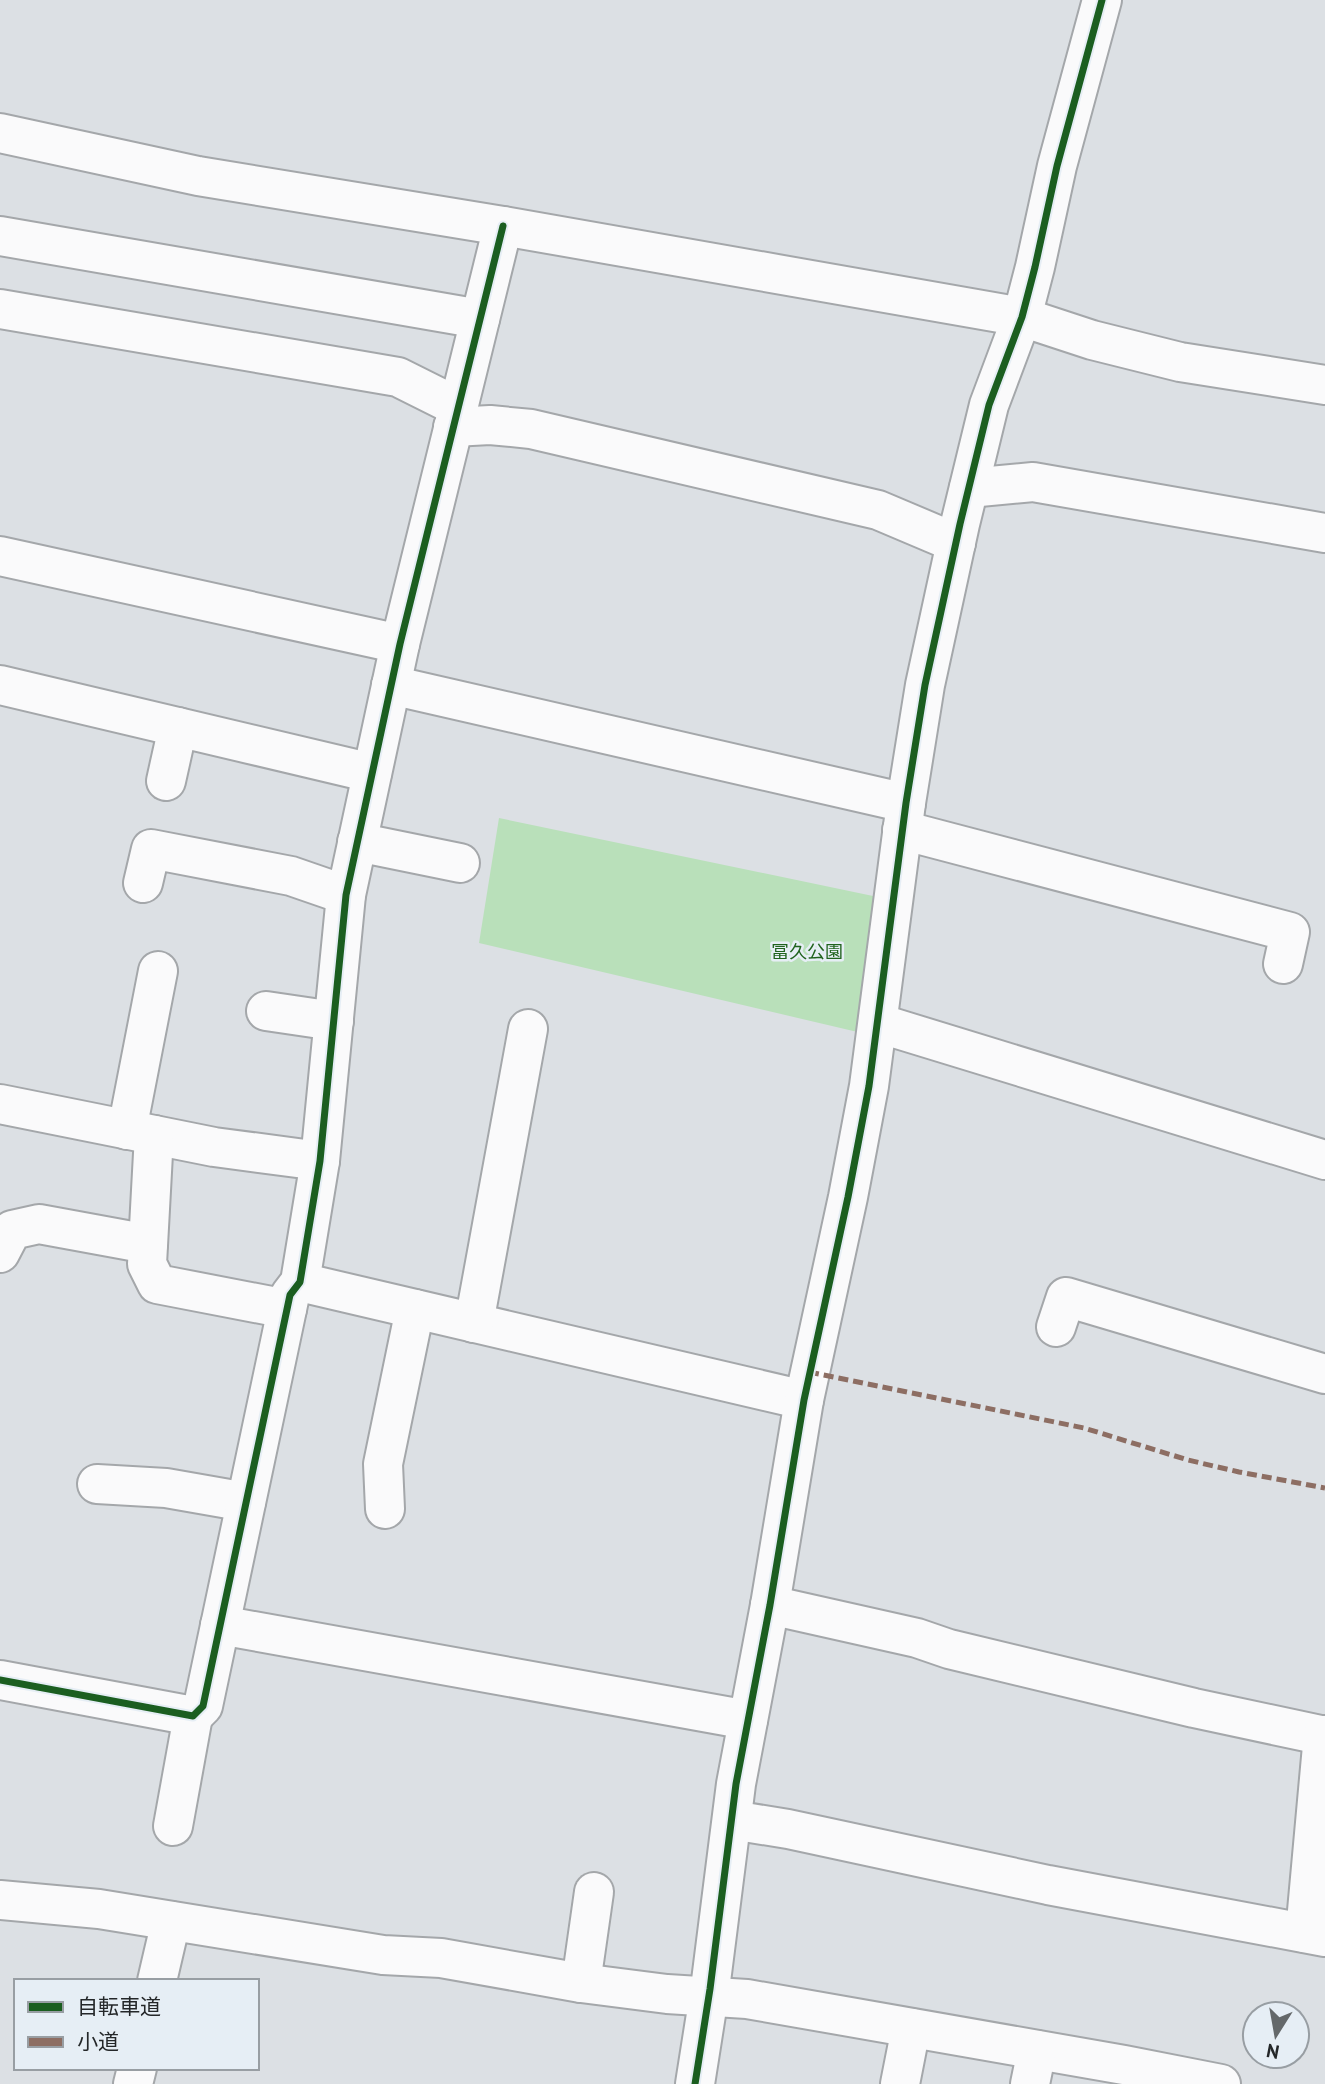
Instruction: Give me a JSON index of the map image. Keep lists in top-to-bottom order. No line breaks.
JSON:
{"parks":["冨久公園"],"legend":["自転車道","小道"],"north":"bottom"}
